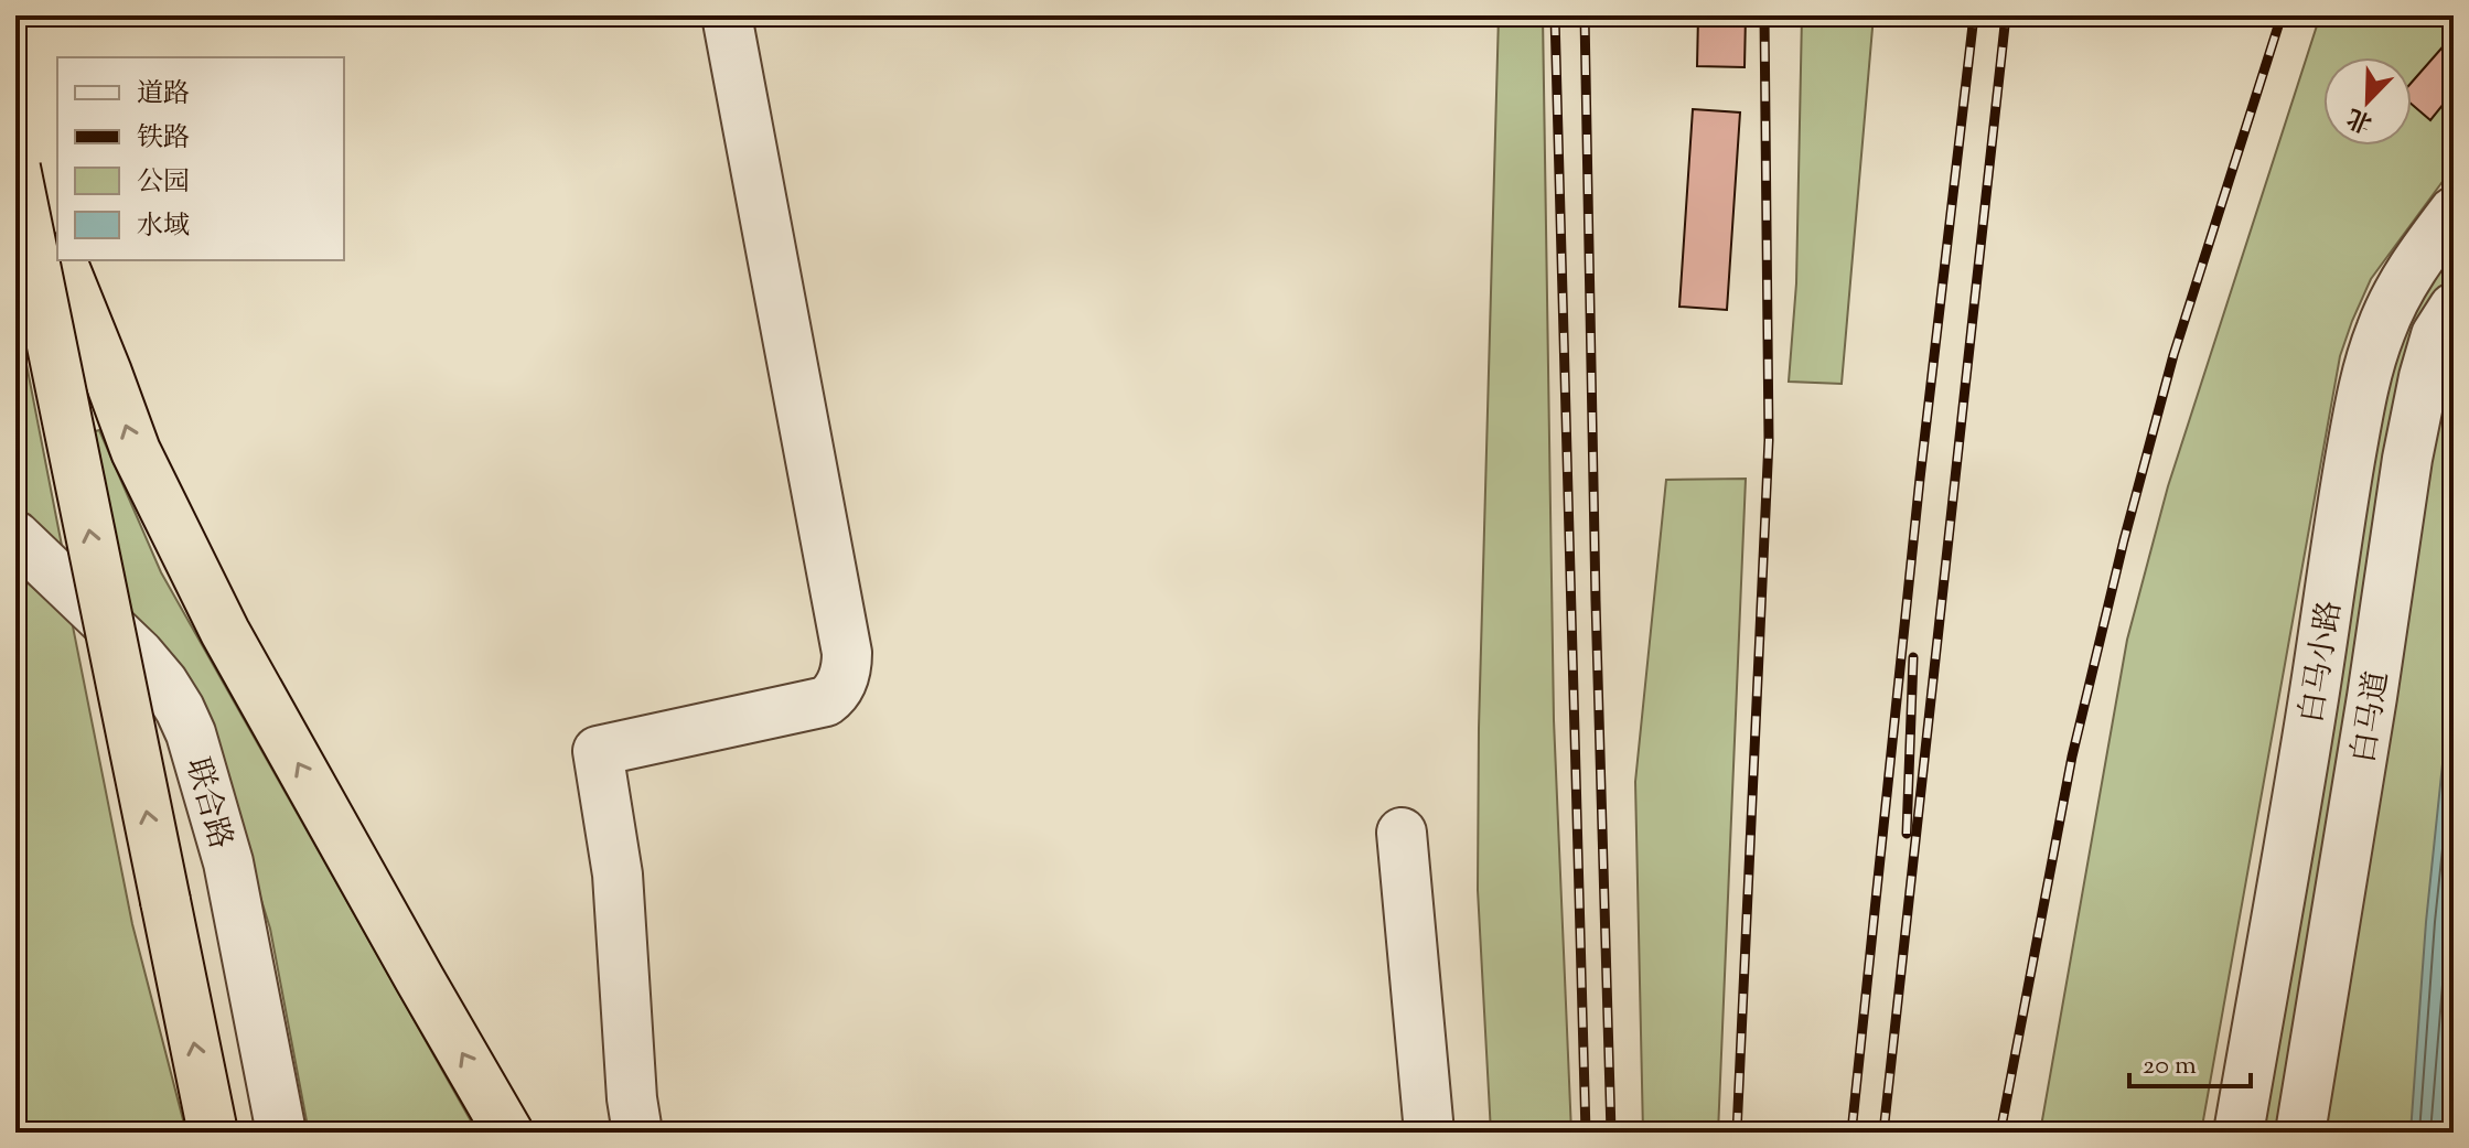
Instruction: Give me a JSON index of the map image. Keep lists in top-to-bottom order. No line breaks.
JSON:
{"streets":{"street":["白马小路","白马道","联合路"]},"legend":["道路","铁路","公园","水域"],"scale_bar":"20 m","north":"bottom left"}
